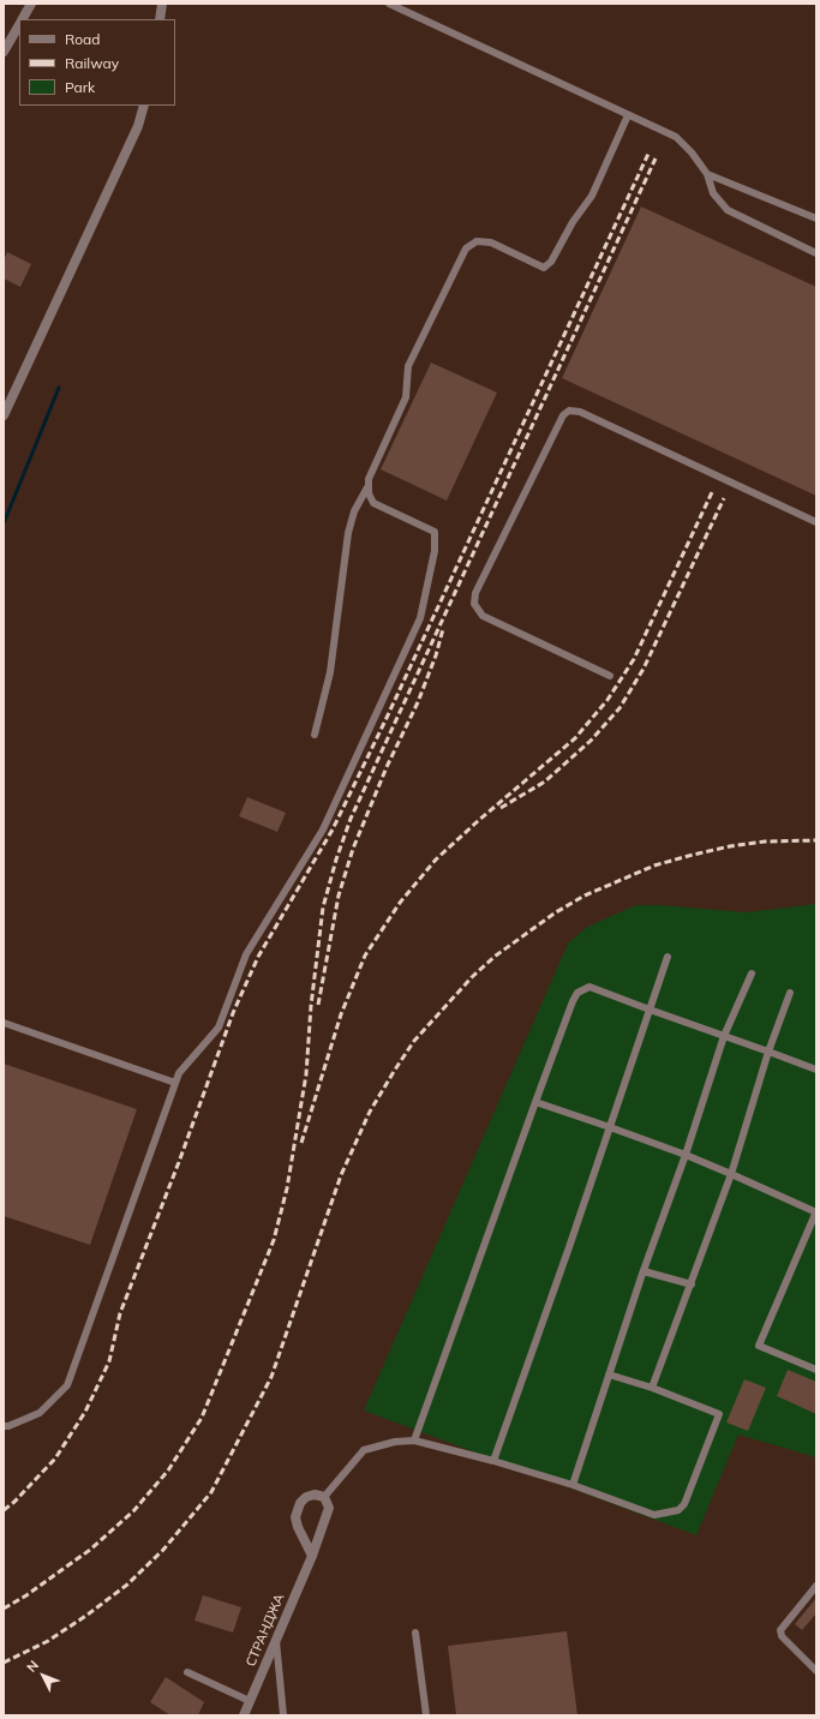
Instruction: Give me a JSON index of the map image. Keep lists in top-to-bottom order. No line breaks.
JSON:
{"streets":{"street":["СТРАНДЖА"]},"legend":["Road","Railway","Park"],"north":"top left"}
